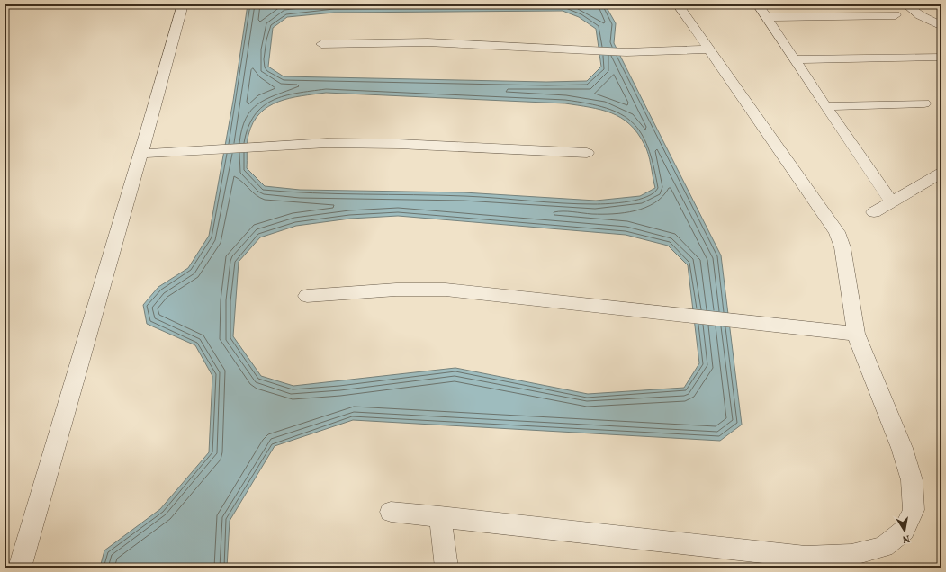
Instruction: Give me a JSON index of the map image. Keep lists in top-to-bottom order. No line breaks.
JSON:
{"north":"bottom"}
